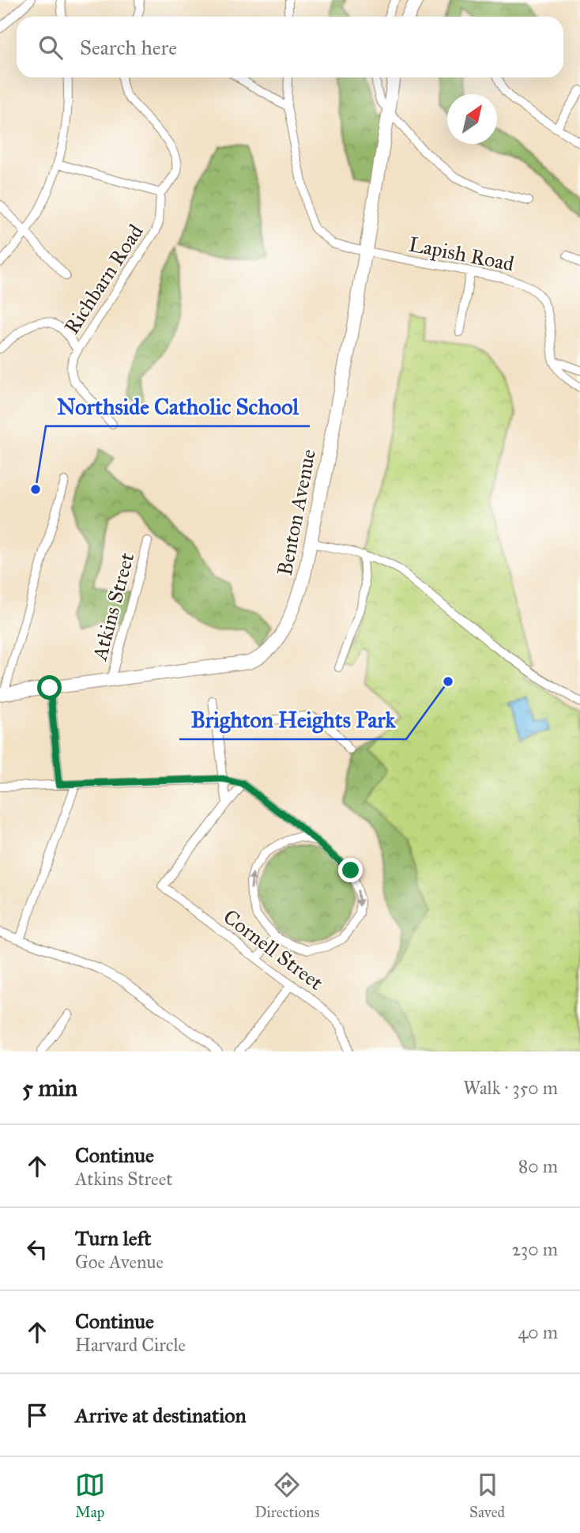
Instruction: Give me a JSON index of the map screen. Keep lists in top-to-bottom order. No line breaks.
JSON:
{"streets":{"main road":["Benton Avenue"],"street":["Lapish Road","Richbarn Road","Atkins Street","Cornell Street"]},"crossings":[["Lapish Road","Benton Avenue"],["Benton Avenue","Atkins Street"]],"places":["Northside Catholic School","Brighton Heights Park"],"north":"top right","page":{"search":"Search here","heading":["5 min","Walk · 350 m"],"list":[["Continue","Atkins Street","80 m"],["Turn left","Goe Avenue","230 m"],["Continue","Harvard Circle","40 m"],"Arrive at destination"],"nav":["Map","Directions","Saved"]}}
